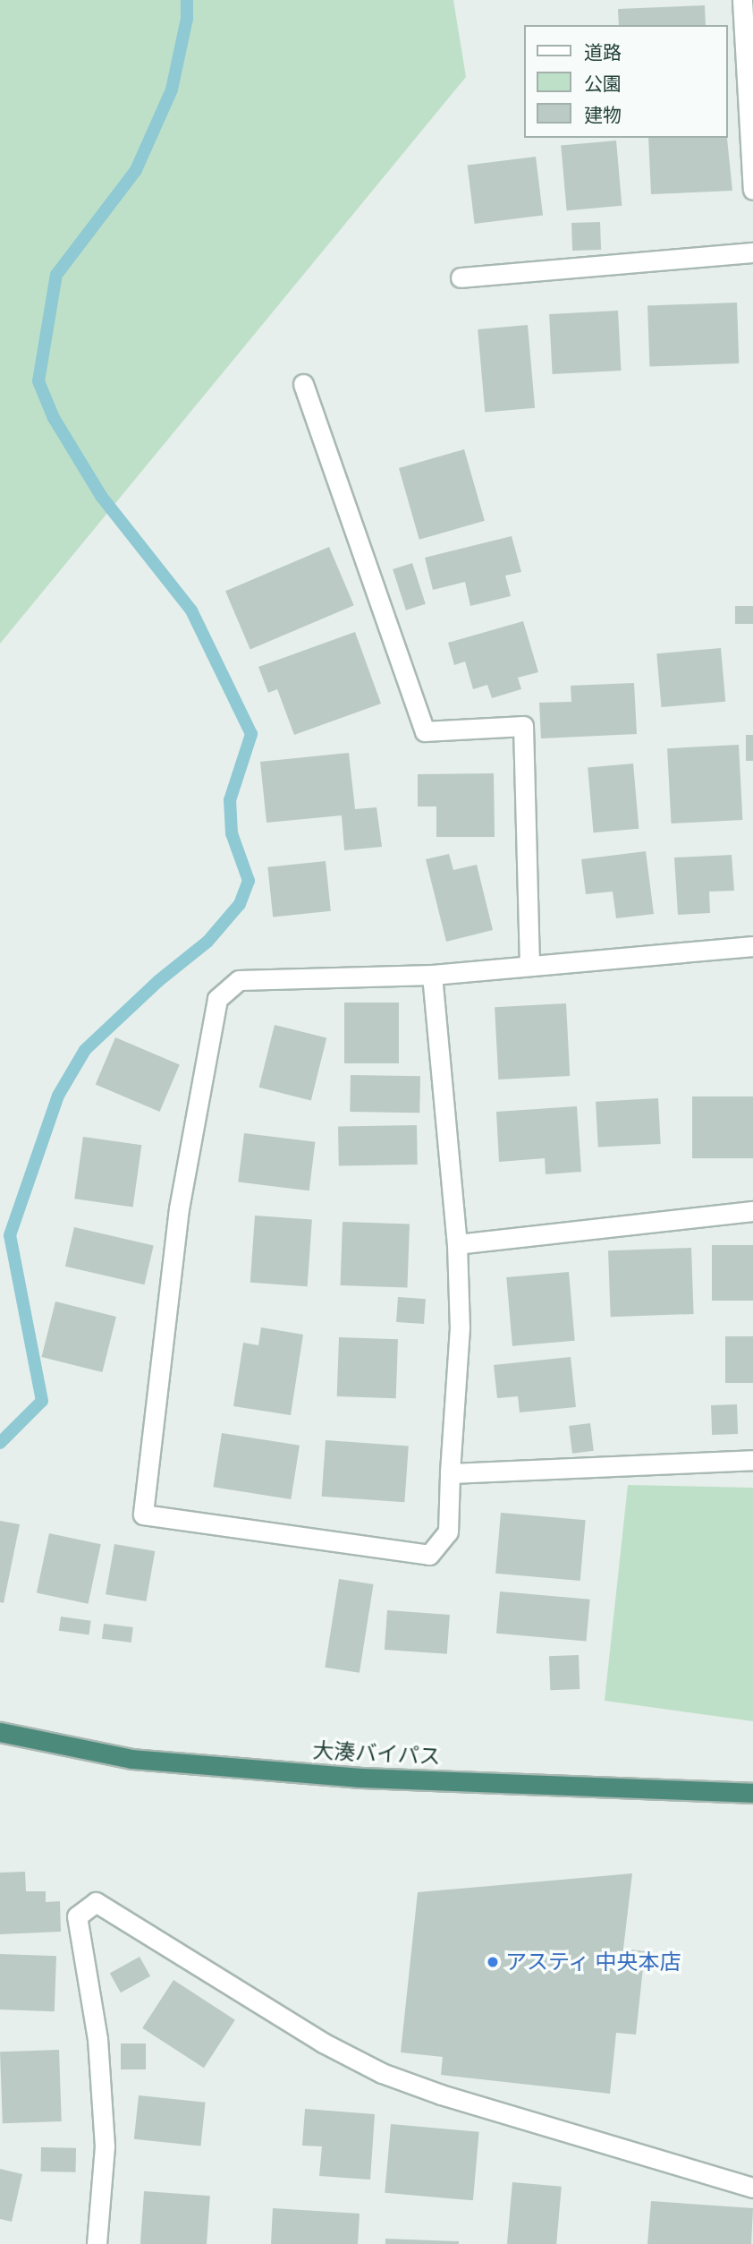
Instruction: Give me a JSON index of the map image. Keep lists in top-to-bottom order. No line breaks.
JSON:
{"streets":{"highway":["大湊バイパス"]},"places":["アスティ 中央本店"],"legend":["道路","公園","建物"]}
